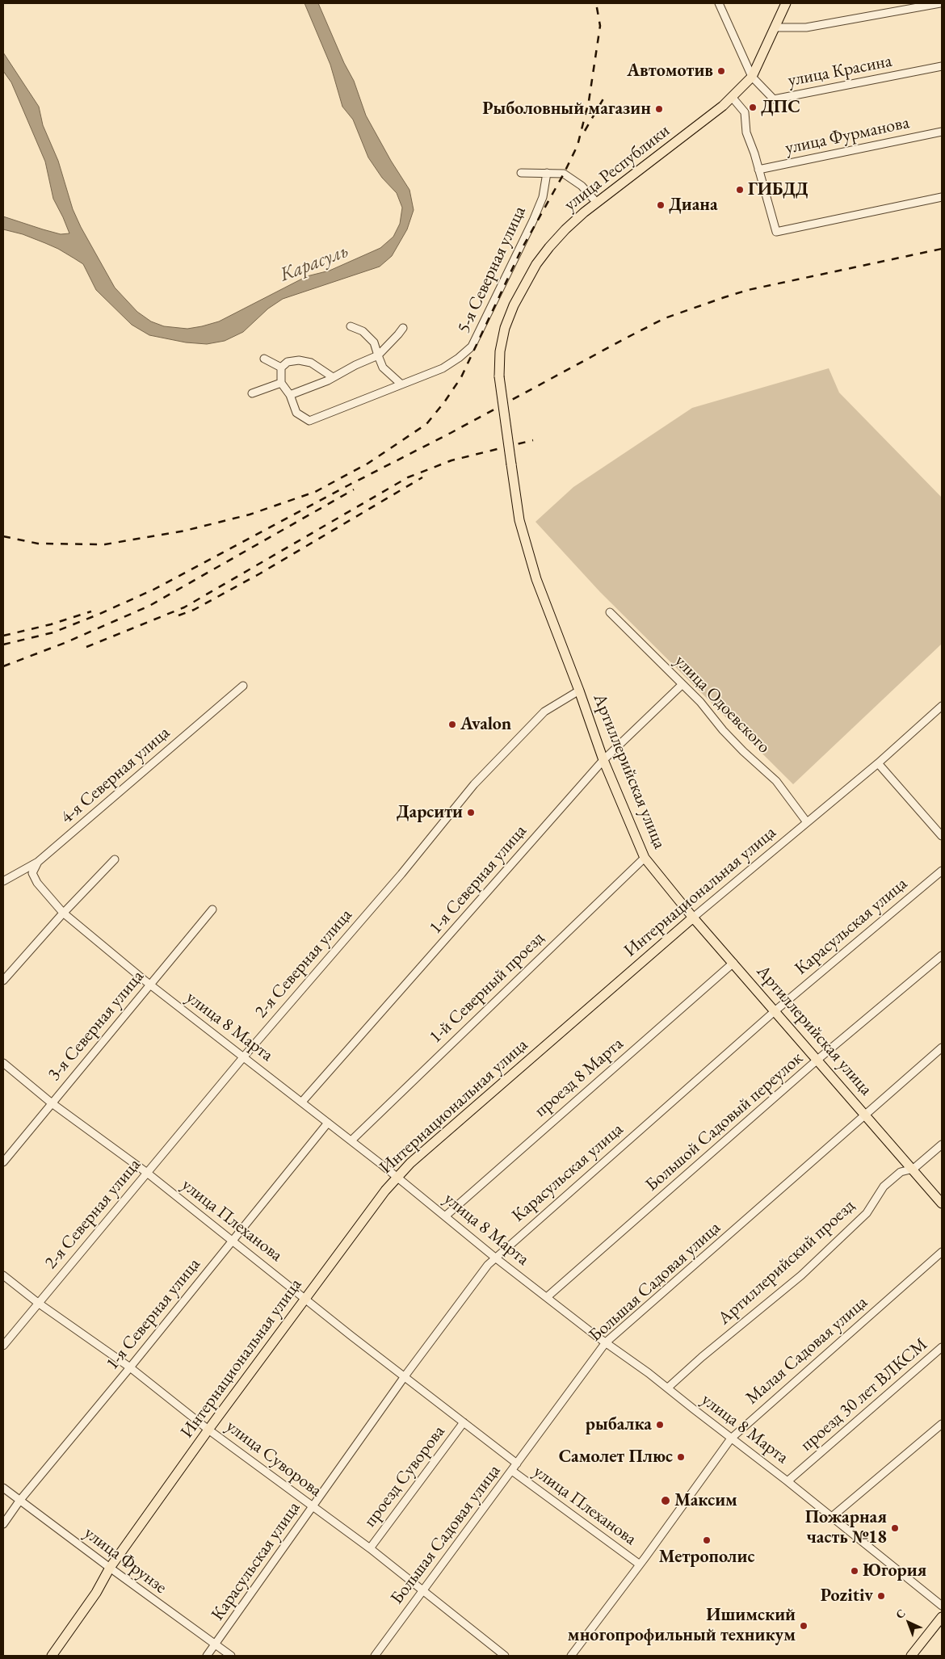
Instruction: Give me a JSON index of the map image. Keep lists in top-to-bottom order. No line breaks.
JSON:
{"streets":{"main road":["улица Республики","Артиллерийская улица","Интернациональная улица"],"street":["улица Красина","улица Фурманова","5-я Северная улица","улица Одоевского","4-я Северная улица","1-я Северная улица","Карасульская улица","2-я Северная улица","1-й Северный проезд","3-я Северная улица","улица 8 Марта","проезд 8 Марта","Большой Садовый переулок","улица Плеханова","Артиллерийский проезд","Большая Садовая улица","Малая Садовая улица","проезд 30 лет ВЛКСМ","улица Суворова","проезд Суворова","улица Фрунзе"]},"crossings":[["улица Красина","улица Республики"],["улица Республики","Артиллерийская улица"],["улица Одоевского","1-я Северная улица"],["улица Одоевского","Интернациональная улица"],["Артиллерийская улица","1-я Северная улица"],["Артиллерийская улица","Интернациональная улица"],["Артиллерийская улица","Карасульская улица"],["Артиллерийская улица","2-я Северная улица"],["Артиллерийская улица","1-й Северный проезд"],["Артиллерийская улица","проезд 8 Марта"],["Артиллерийская улица","Большой Садовый переулок"],["Артиллерийская улица","Артиллерийский проезд"],["Артиллерийская улица","Большая Садовая улица"],["1-я Северная улица","улица 8 Марта"],["1-я Северная улица","улица Плеханова"],["1-я Северная улица","улица Суворова"],["1-я Северная улица","улица Фрунзе"],["Интернациональная улица","улица 8 Марта"],["Интернациональная улица","улица Плеханова"],["Интернациональная улица","улица Суворова"],["Интернациональная улица","улица Фрунзе"],["Карасульская улица","улица 8 Марта"],["Карасульская улица","улица Плеханова"],["Карасульская улица","улица Суворова"],["Карасульская улица","улица Фрунзе"],["2-я Северная улица","улица 8 Марта"],["2-я Северная улица","улица Плеханова"],["2-я Северная улица","улица Суворова"],["1-й Северный проезд","улица 8 Марта"],["3-я Северная улица","улица 8 Марта"],["3-я Северная улица","улица Плеханова"],["улица 8 Марта","проезд 8 Марта"],["улица 8 Марта","Большой Садовый переулок"],["улица 8 Марта","Артиллерийский проезд"],["улица 8 Марта","Большая Садовая улица"],["улица 8 Марта","Малая Садовая улица"],["улица 8 Марта","проезд 30 лет ВЛКСМ"],["улица Плеханова","Большая Садовая улица"],["улица Плеханова","Малая Садовая улица"],["улица Плеханова","проезд Суворова"],["Большая Садовая улица","улица Суворова"],["улица Суворова","проезд Суворова"]],"water":["Карасуль"],"places":["Автомотив","ДПС","Рыболовный магазин","ГИБДД","Диана","Avalon","Дарсити","рыбалка","Самолет Плюс","Максим","Пожарная часть №18","Метрополис","Югория","Pozitiv","Ишимский многопрофильный техникум"],"north":"top left"}
